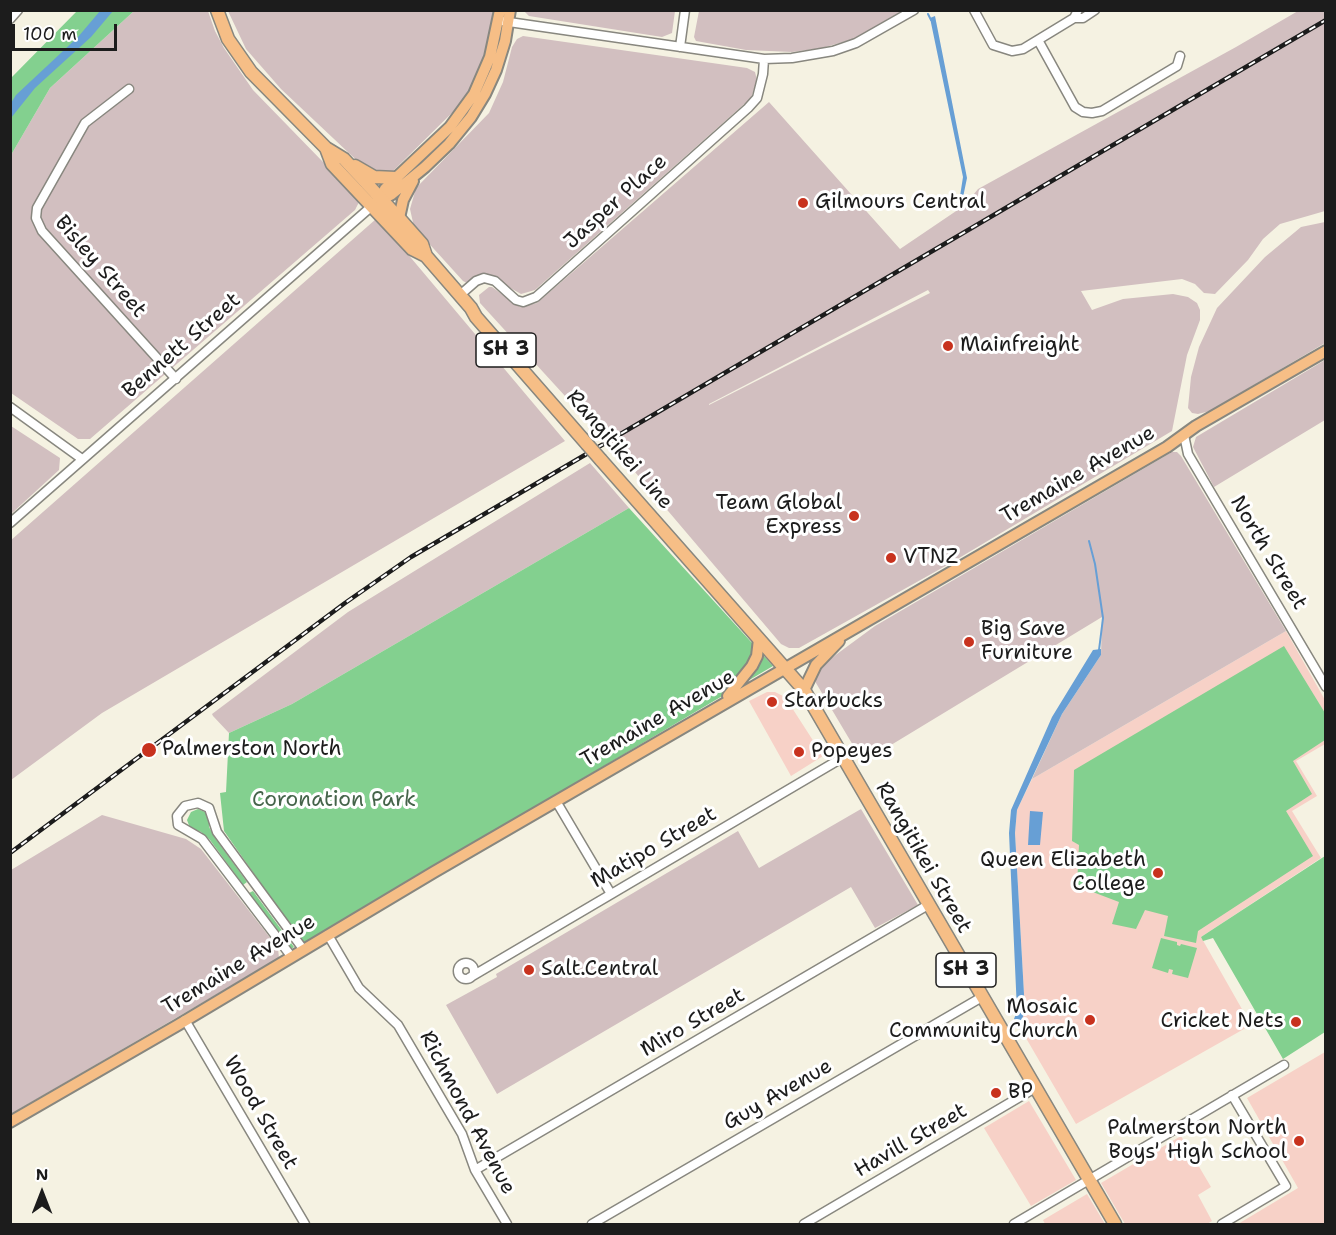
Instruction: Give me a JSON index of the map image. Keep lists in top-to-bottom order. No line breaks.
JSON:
{"streets":{"highway":["SH 3","Rangitikei Line","Rangitikei Street"],"main road":["Tremaine Avenue"],"street":["Jasper Place","Bisley Street","Bennett Street","North Street","Matipo Street","Miro Street","Guy Avenue","Wood Street","Richmond Avenue","Havill Street"]},"crossings":[["Jasper Place","Rangitikei Line"],["Bisley Street","Bennett Street"],["Bennett Street","Rangitikei Line"],["Rangitikei Line","Tremaine Avenue"],["Rangitikei Line","Rangitikei Street"],["Tremaine Avenue","North Street"],["Tremaine Avenue","Rangitikei Street"],["Tremaine Avenue","Wood Street"],["Tremaine Avenue","Richmond Avenue"],["Matipo Street","Rangitikei Street"],["Rangitikei Street","Miro Street"],["Rangitikei Street","Guy Avenue"],["Rangitikei Street","Havill Street"],["Miro Street","Richmond Avenue"]],"parks":["Coronation Park"],"places":["Gilmours Central","Mainfreight","Team Global Express","VTNZ","Big Save Furniture","Starbucks","Palmerston North","Popeyes","Queen Elizabeth College","Salt.Central","Mosaic Community Church","Cricket Nets","BP","Palmerston North Boys' High School"],"scale_bar":"100 m","north":"top"}
